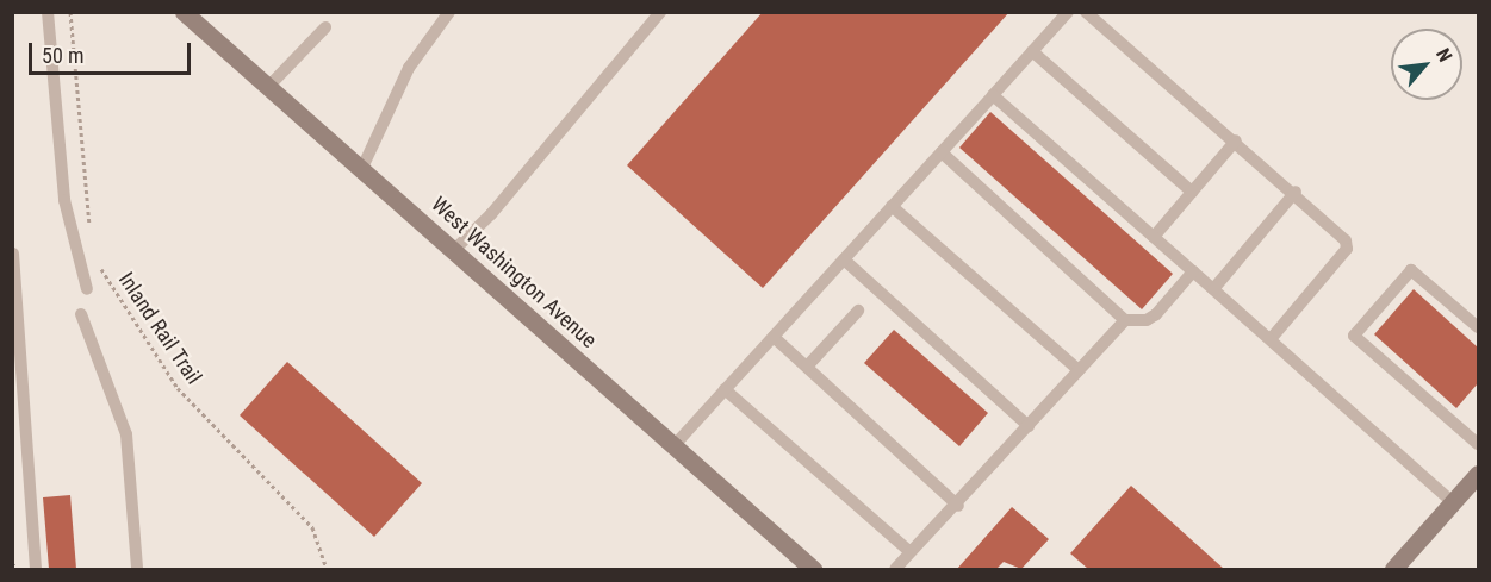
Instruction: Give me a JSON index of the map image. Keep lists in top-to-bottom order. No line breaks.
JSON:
{"streets":{"main road":["West Washington Avenue"],"path":["Inland Rail Trail"]},"scale_bar":"50 m","north":"top right"}
